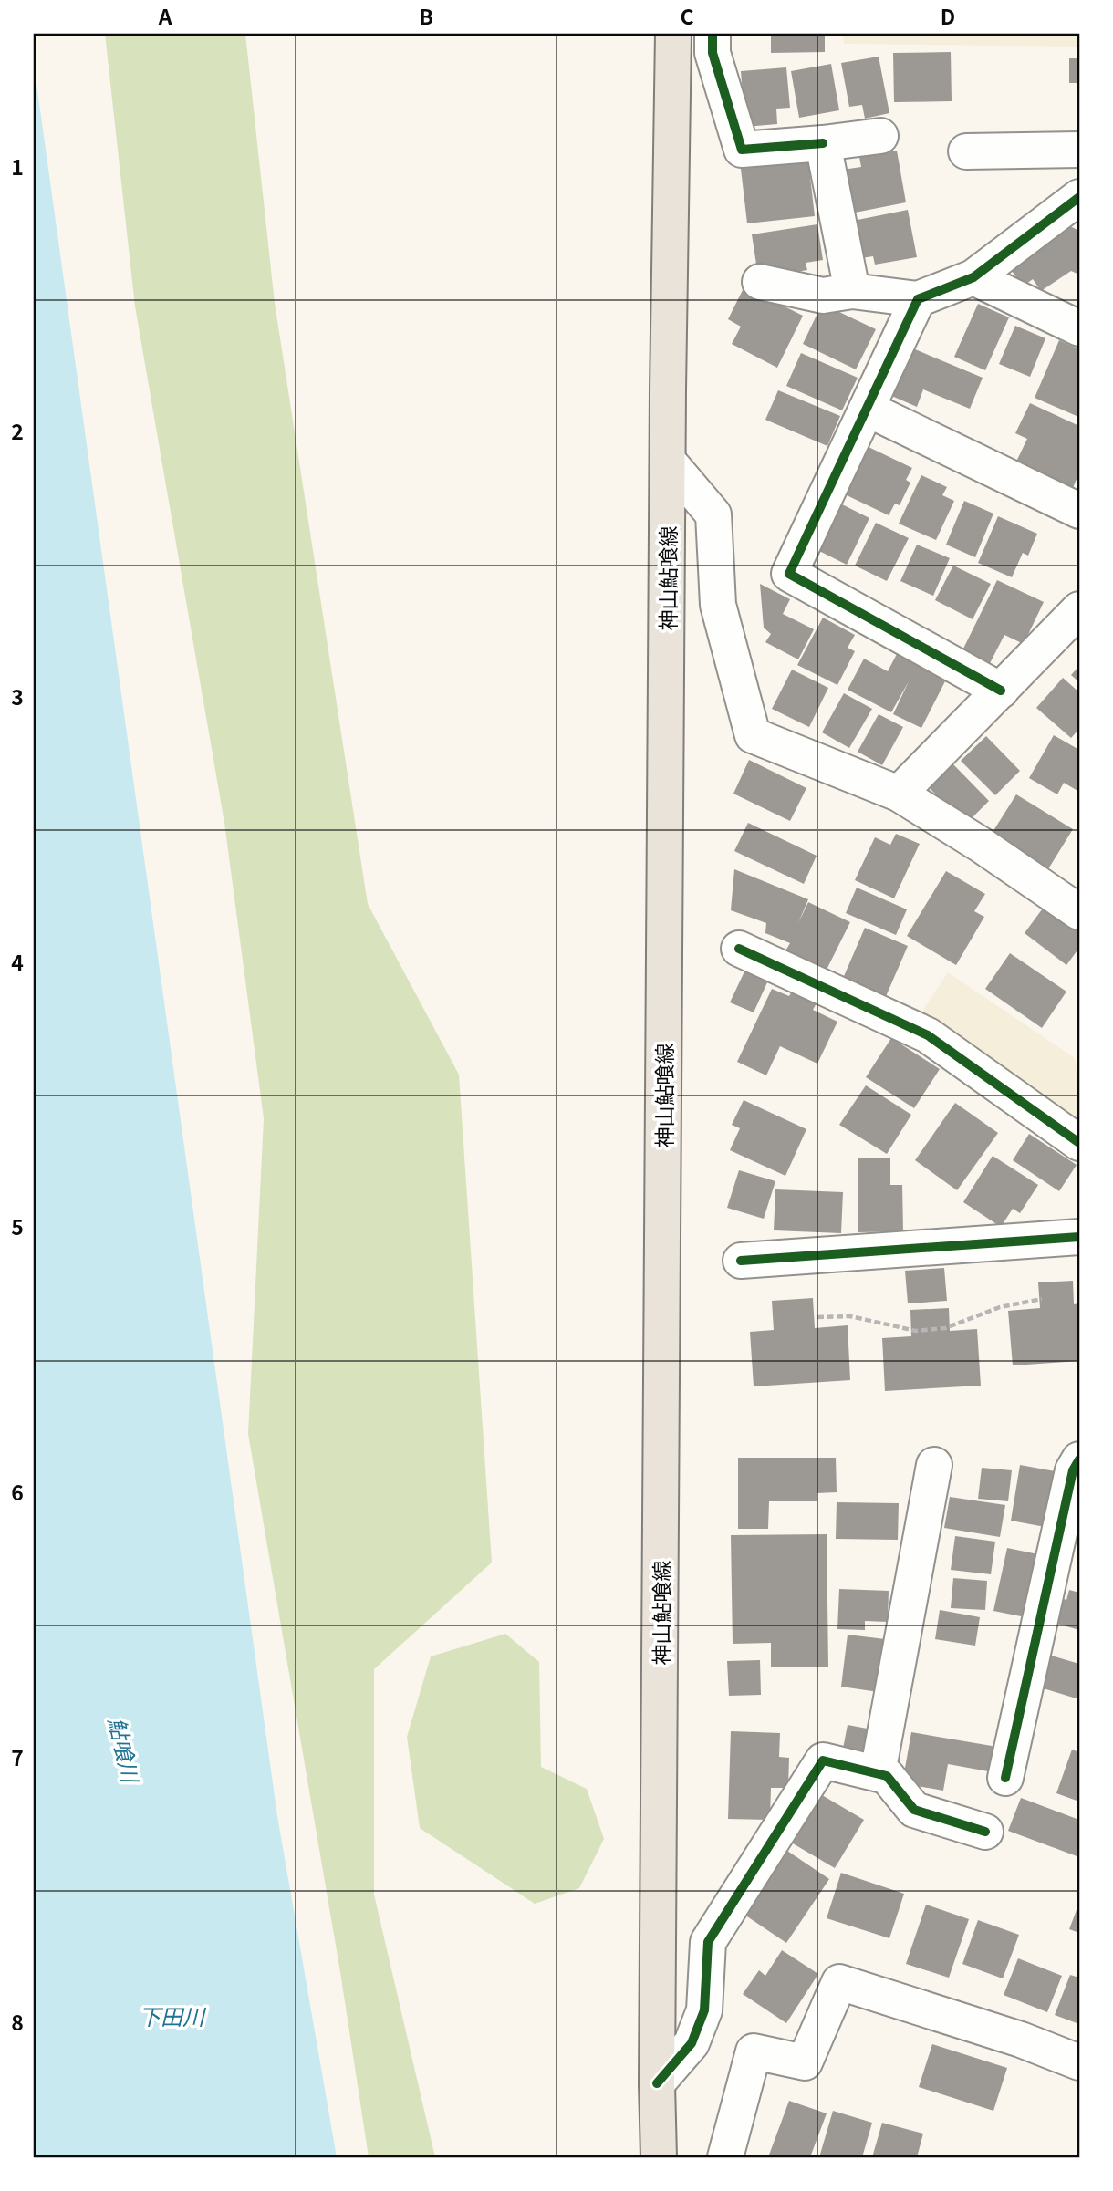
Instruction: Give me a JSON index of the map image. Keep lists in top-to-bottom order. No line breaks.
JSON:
{"streets":{"main road":["神山鮎喰線"]},"water":["鮎喰川","下田川"],"grid":{"columns":["A","B","C","D"],"rows":["1","2","3","4","5","6","7","8"]}}
